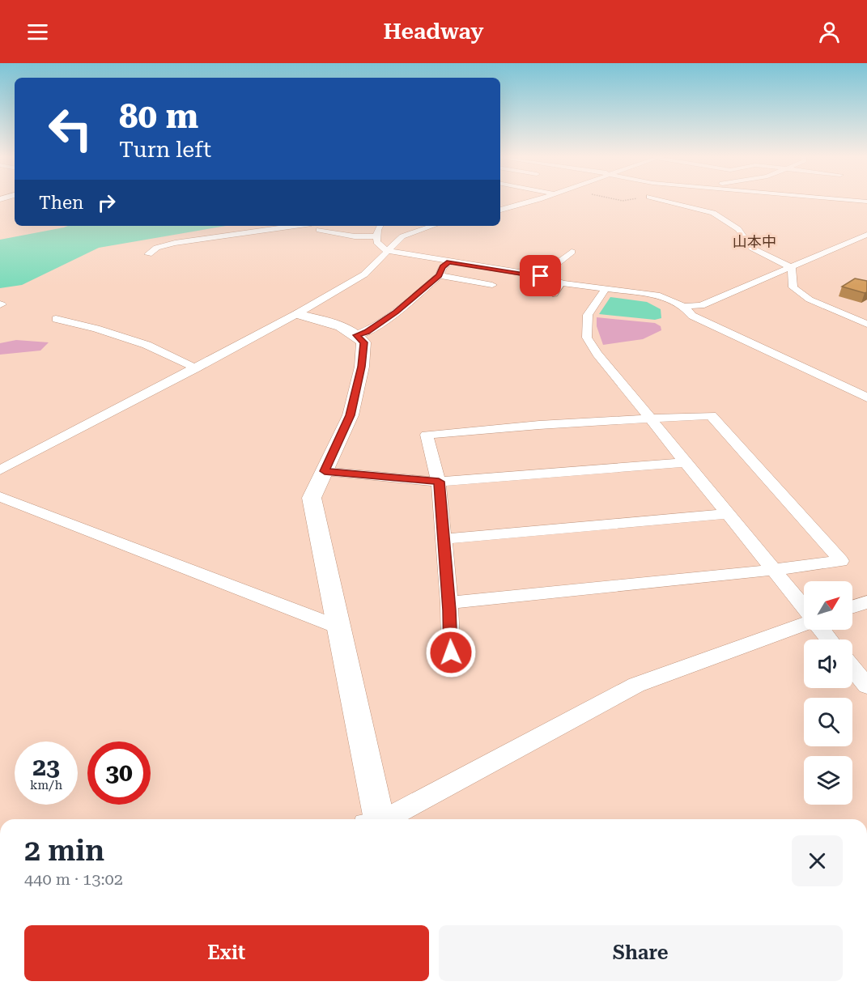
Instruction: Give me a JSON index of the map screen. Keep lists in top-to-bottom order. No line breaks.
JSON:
{"districts":["山本中"],"north":"top right","page":{"header":"Headway","turn":["80 m","Turn left"],"then":"Then","speed":"23 km/h","limit":"30","heading":["2 min","440 m · 13:02"],"buttons":["Exit","Share"]}}
